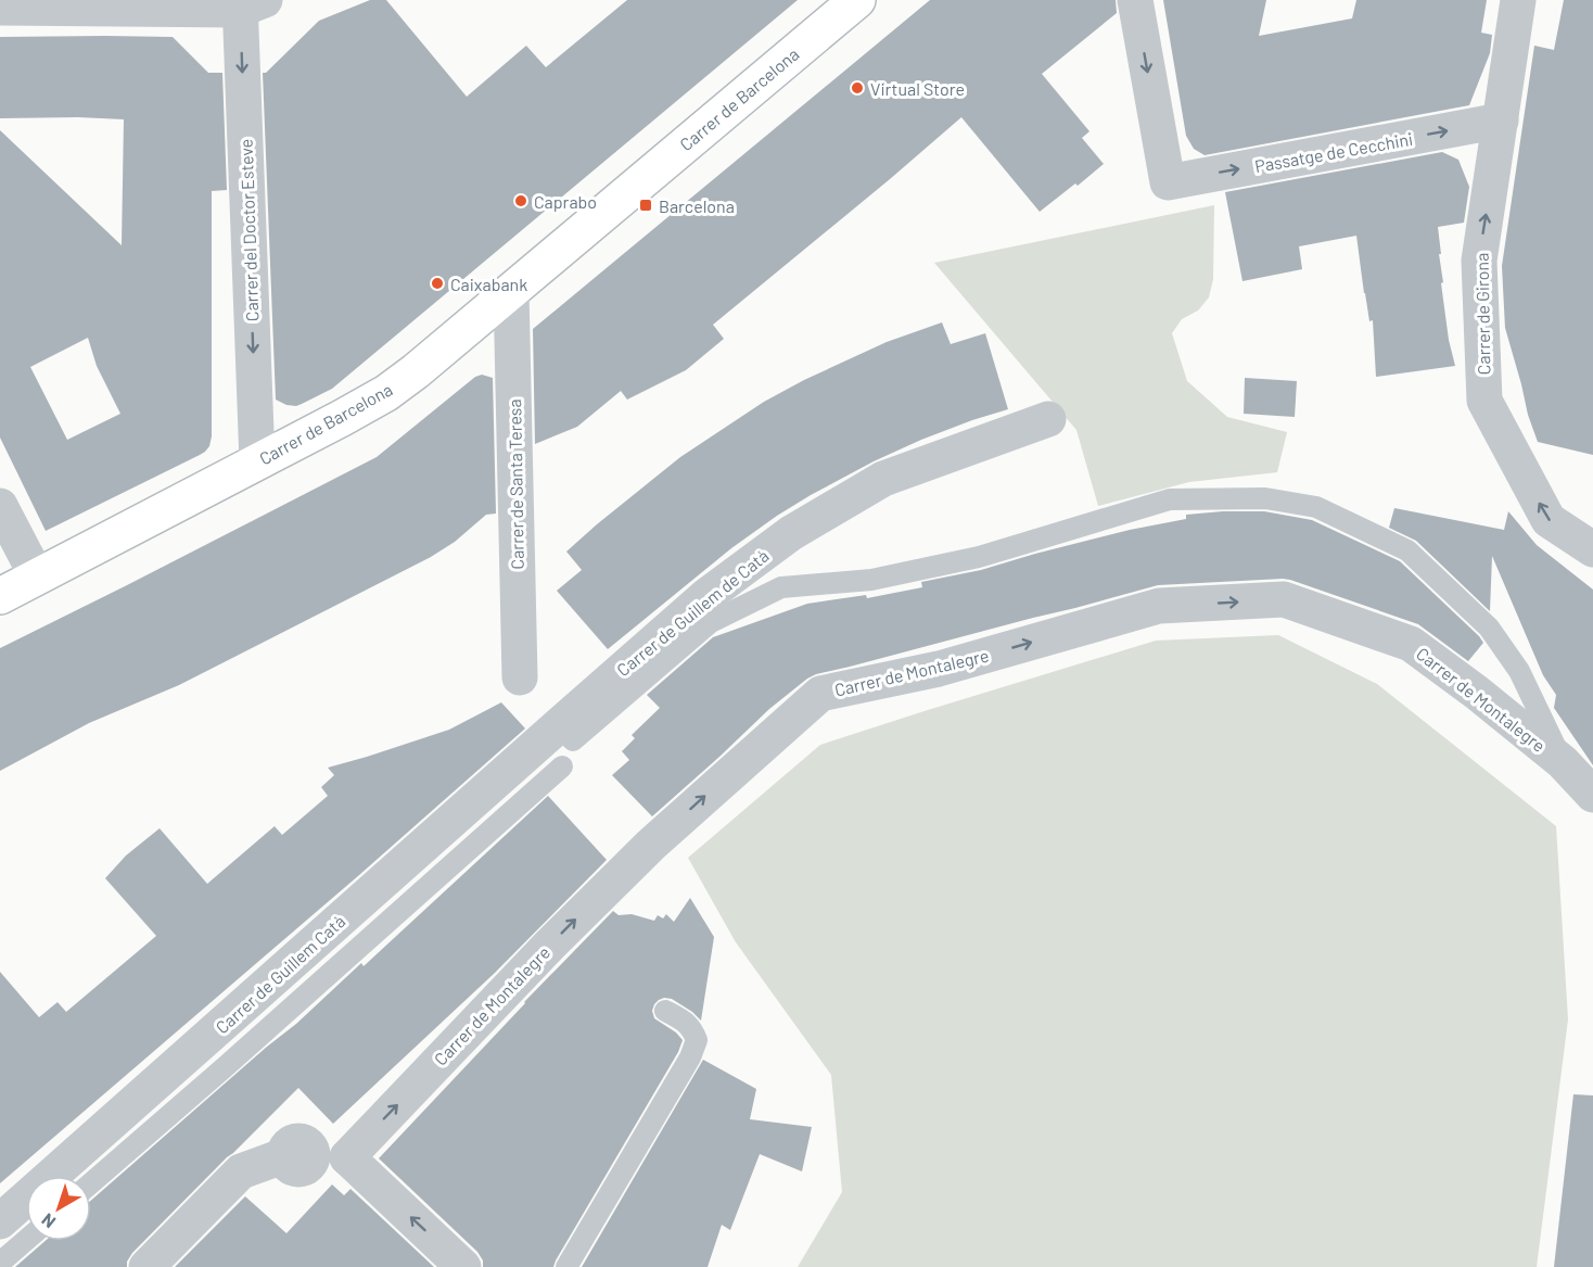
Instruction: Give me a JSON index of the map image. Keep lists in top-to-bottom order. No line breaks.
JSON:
{"streets":{"street":["Carrer de Barcelona","Passatge de Cecchini","Carrer del Doctor Esteve","Carrer de Girona","Carrer de Santa Teresa","Carrer de Guillem de Catà","Carrer de Montalegre","Carrer de Guillem Catà"]},"crossings":[["Carrer de Barcelona","Carrer del Doctor Esteve"],["Carrer de Barcelona","Carrer de Santa Teresa"],["Passatge de Cecchini","Carrer de Girona"],["Carrer de Guillem de Catà","Carrer de Guillem Catà"]],"one_way":["Carrer del Doctor Esteve","Carrer de Girona","Carrer de Montalegre"],"places":{"other":["Virtual Store","Caprabo","Caixabank"],"transit":["Barcelona"]},"north":"bottom left"}
